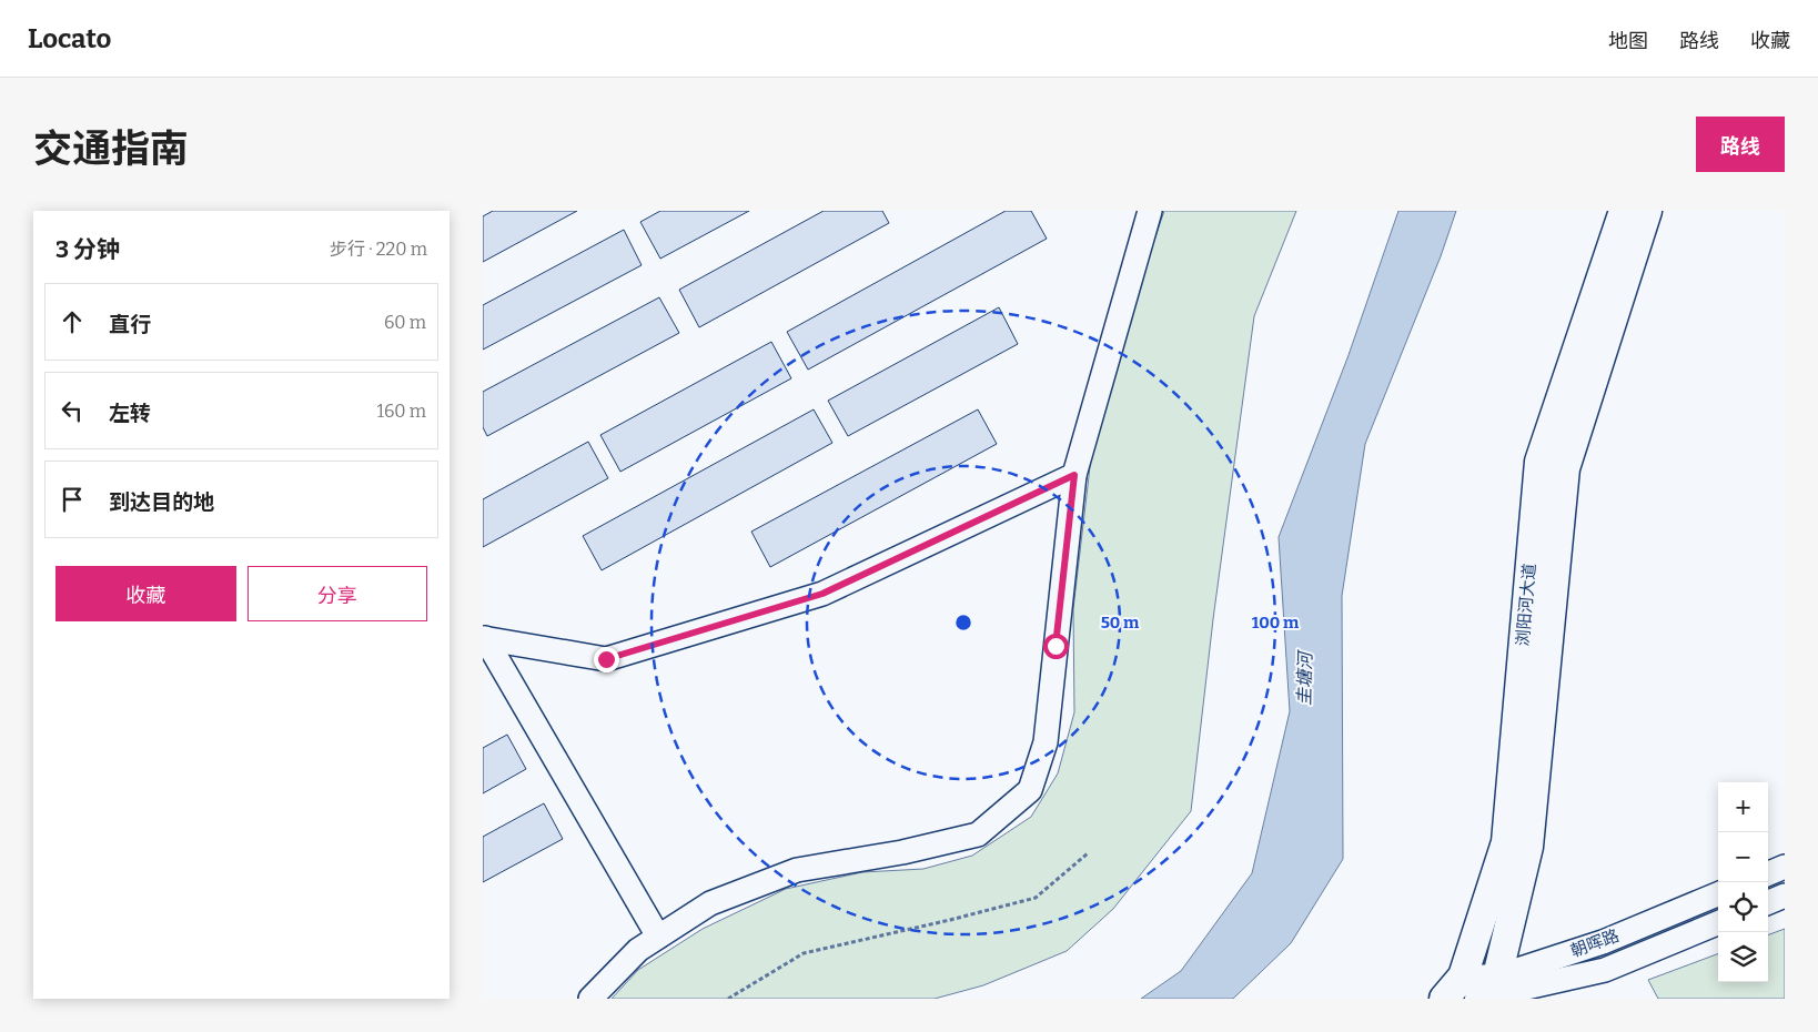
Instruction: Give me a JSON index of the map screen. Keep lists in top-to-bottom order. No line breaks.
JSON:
{"streets":{"main road":["浏阳河大道"],"street":["朝晖路"]},"crossings":[["浏阳河大道","朝晖路"]],"water":["圭塘河"],"page":{"header":"Locato","nav":["地图","路线","收藏"],"title":"交通指南","buttons":["路线",["收藏","分享"]],"heading":["3 分钟","步行 · 220 m"],"list":[["直行","60 m"],["左转","160 m"],"到达目的地"],"map_buttons":["+","−"]},"rings":["50 m","100 m"]}
